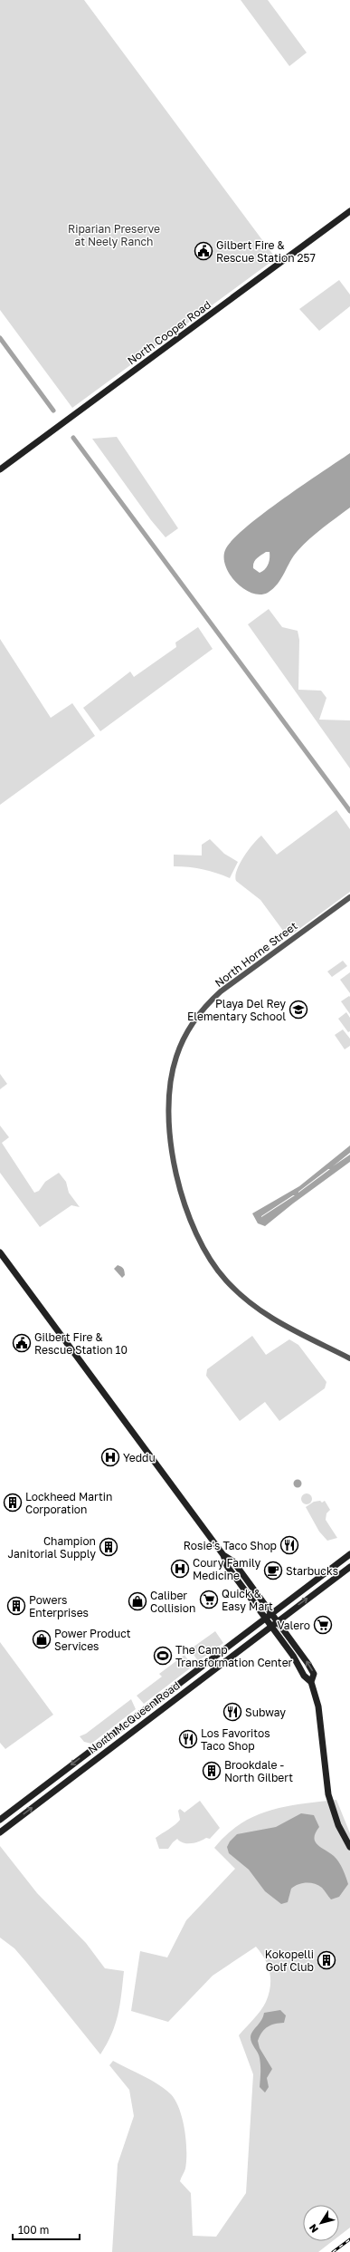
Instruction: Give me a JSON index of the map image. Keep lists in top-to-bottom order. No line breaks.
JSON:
{"streets":{"main road":["North Cooper Road","North McQueen Road"],"street":["North Horne Street"]},"parks":["Riparian Preserve at Neely Ranch"],"places":{"public building":["Gilbert Fire & Rescue Station 257","Gilbert Fire & Rescue Station 10"],"school or university":["Playa Del Rey Elementary School"],"hospital":["Yeddu","Coury Family Medicine"],"building":["Lockheed Martin Corporation","Champion Janitorial Supply","Powers Enterprises","Brookdale - North Gilbert","Kokopelli Golf Club"],"restaurant":["Rosie's Taco Shop","Subway","Los Favoritos Taco Shop"],"cafe":["Starbucks"],"supermarket":["Quick & Easy Mart","Valero"],"shop":["Caliber Collision","Power Product Services"],"sports":["The Camp Transformation Center"]},"scale_bar":"100 m","north":"bottom left"}
